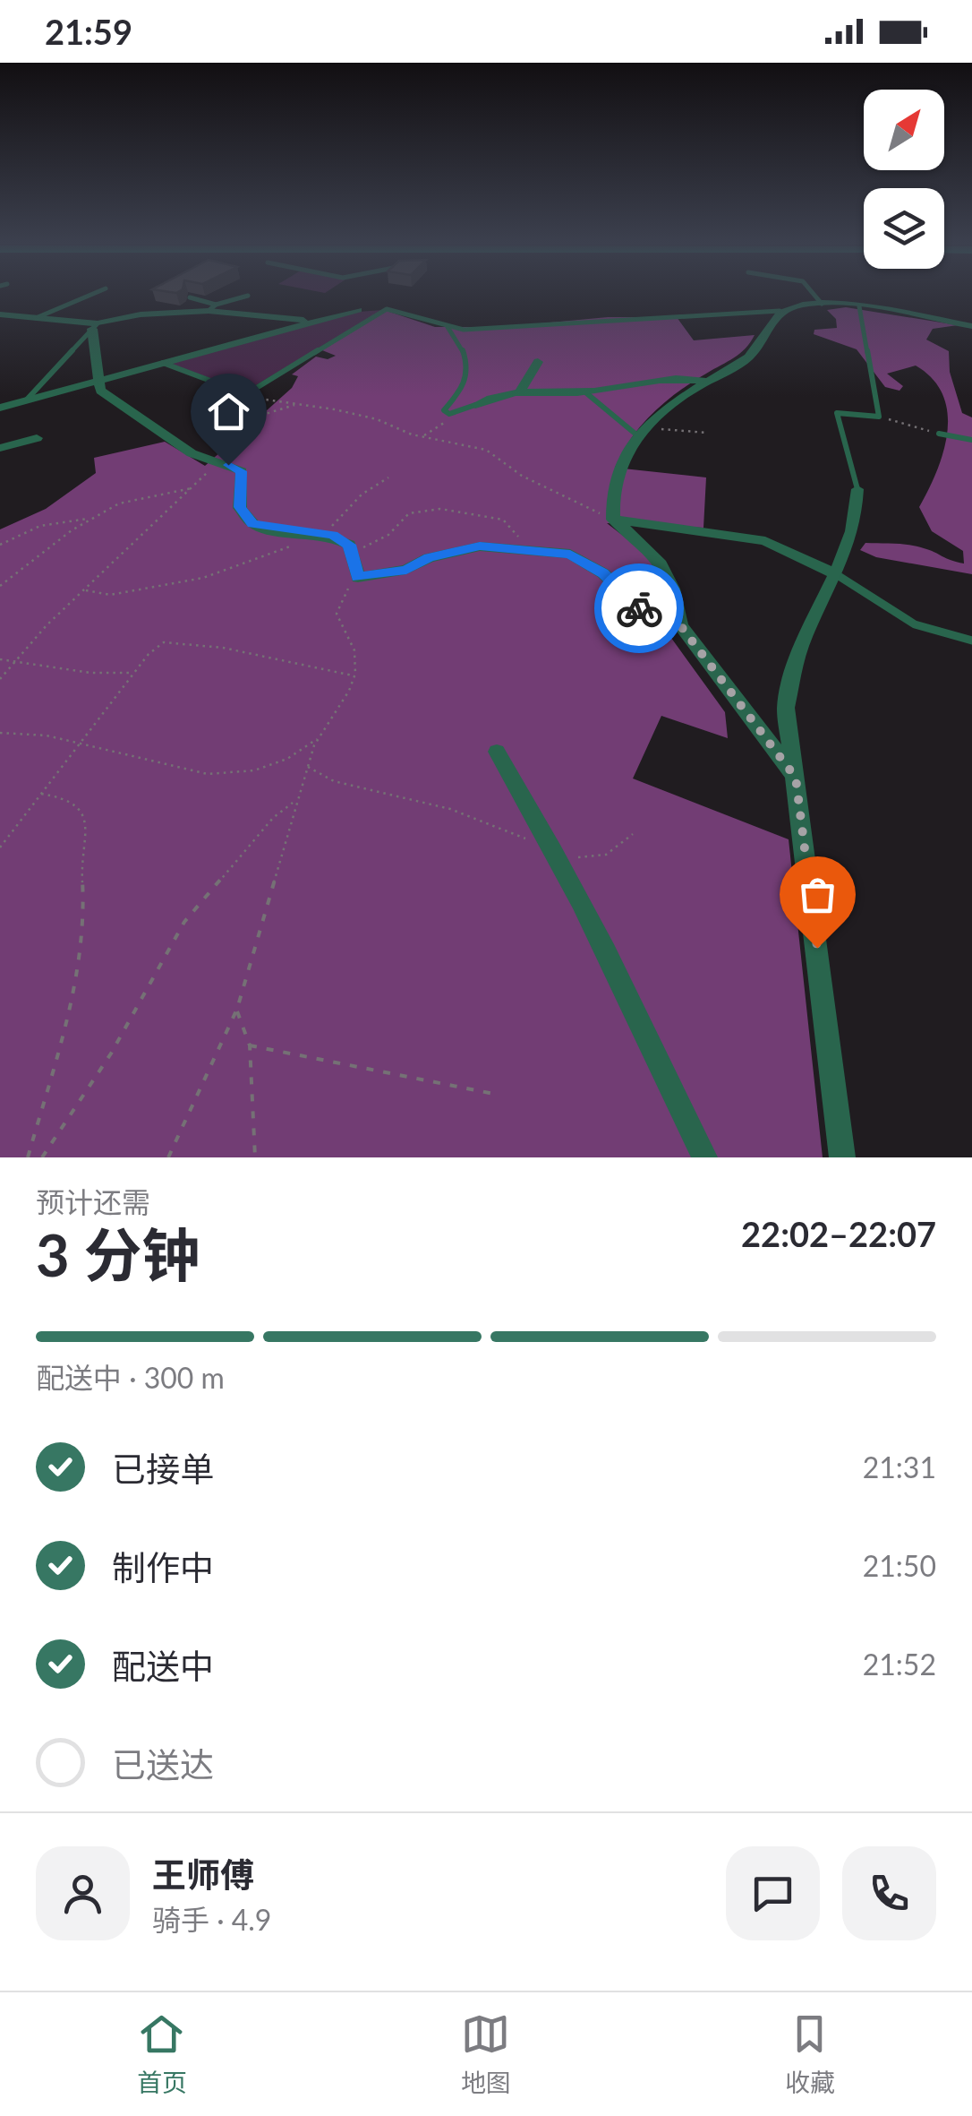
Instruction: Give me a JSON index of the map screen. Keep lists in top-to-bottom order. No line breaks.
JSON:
{"north":"top right","page":{"status":"21:59","heading":["3 分钟","预计还需","22:02–22:07"],"panel":["王师傅","骑手 · 4.9"],"bar":"配送中 · 300 m","list":[["已接单","21:31"],["制作中","21:50"],["配送中","21:52"],"已送达"],"tabs":["首页","地图","收藏"]}}
